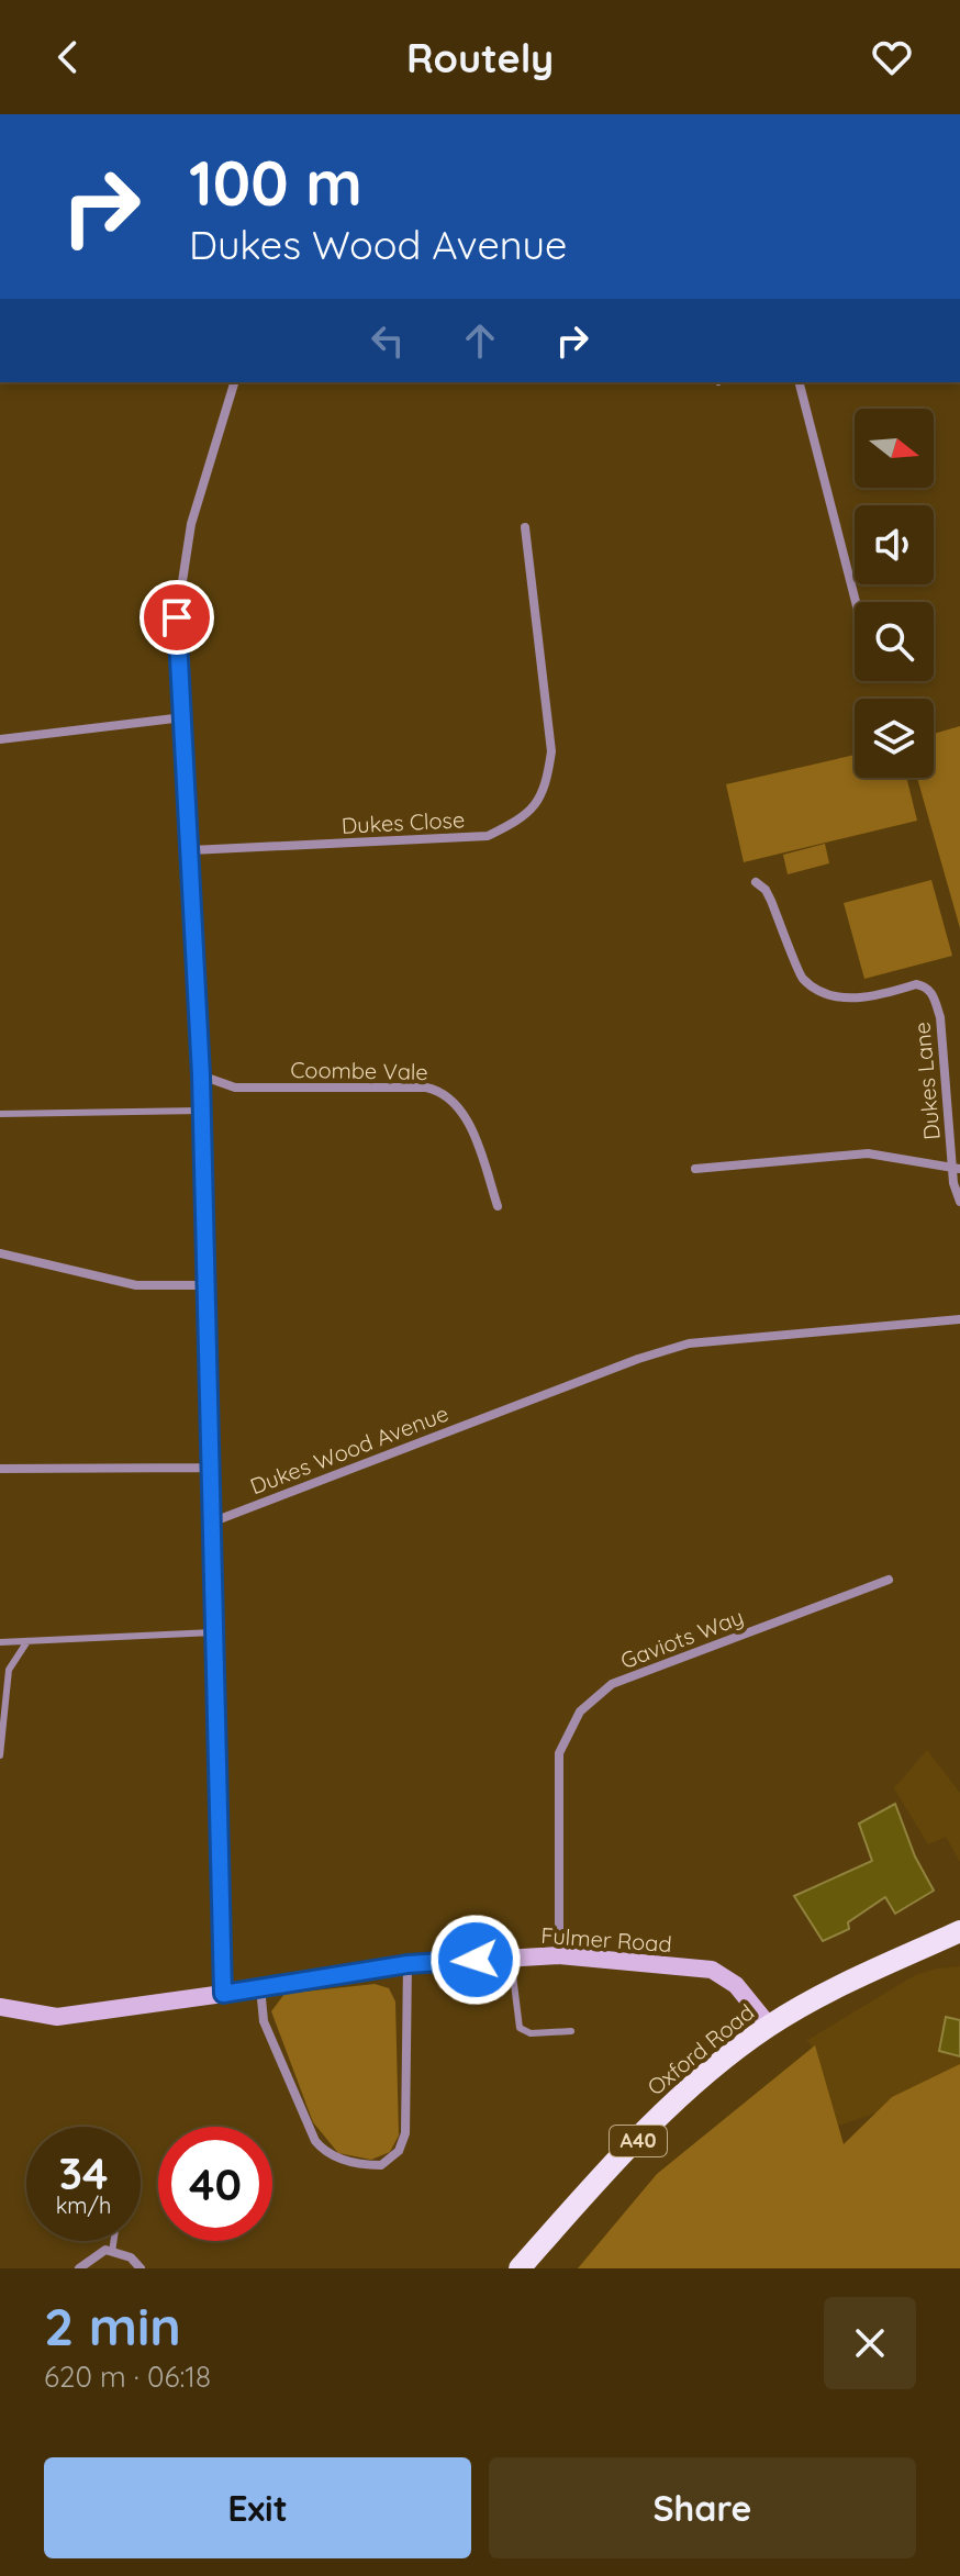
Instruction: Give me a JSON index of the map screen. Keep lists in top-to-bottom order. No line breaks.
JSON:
{"streets":{"main road":["Oxford Road","A40"],"street":["Dukes Close","Coombe Vale","Dukes Lane","Dukes Wood Avenue","Gaviots Way","Fulmer Road"]},"crossings":[["Gaviots Way","Fulmer Road"],["Fulmer Road","Oxford Road"]],"north":"right","page":{"header":"Routely","turn":["100 m","Dukes Wood Avenue"],"speed":"34 km/h","limit":"40","heading":["2 min","620 m · 06:18"],"buttons":["Exit","Share"]}}
